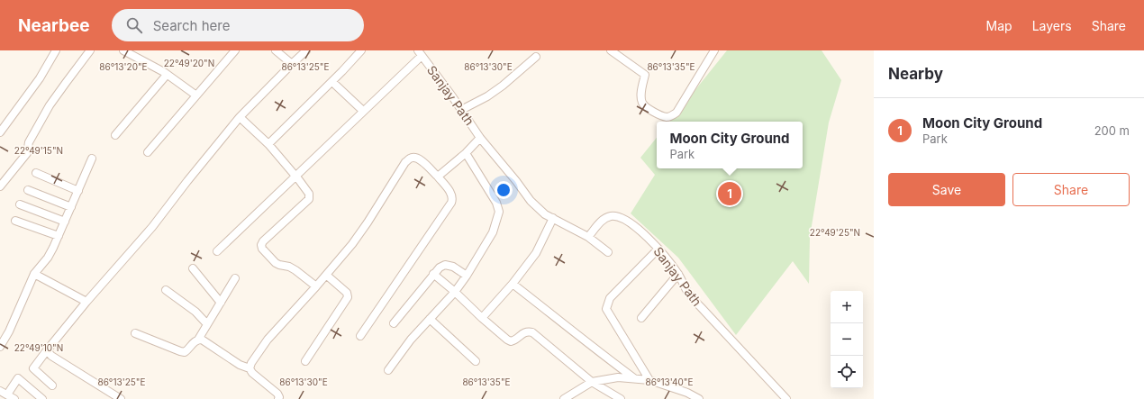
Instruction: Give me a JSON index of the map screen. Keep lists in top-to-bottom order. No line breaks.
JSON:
{"streets":{"street":["Sanjay Path"]},"page":{"header":"Nearbee","search":"Search here","nav":["Map","Layers","Share"],"heading":"Nearby","list":[{"mark":"1","name":"Moon City Ground","note":"Park","value":"200 m"}],"popup":["Moon City Ground","Park"],"buttons":["Save","Share"],"pins":"1","map_buttons":["+","−"]},"coordinates":["22°49'20\"N","86°13'20\"E","86°13'25\"E","86°13'30\"E","86°13'35\"E","22°49'15\"N","22°49'25\"N","22°49'10\"N","86°13'40\"E"]}
